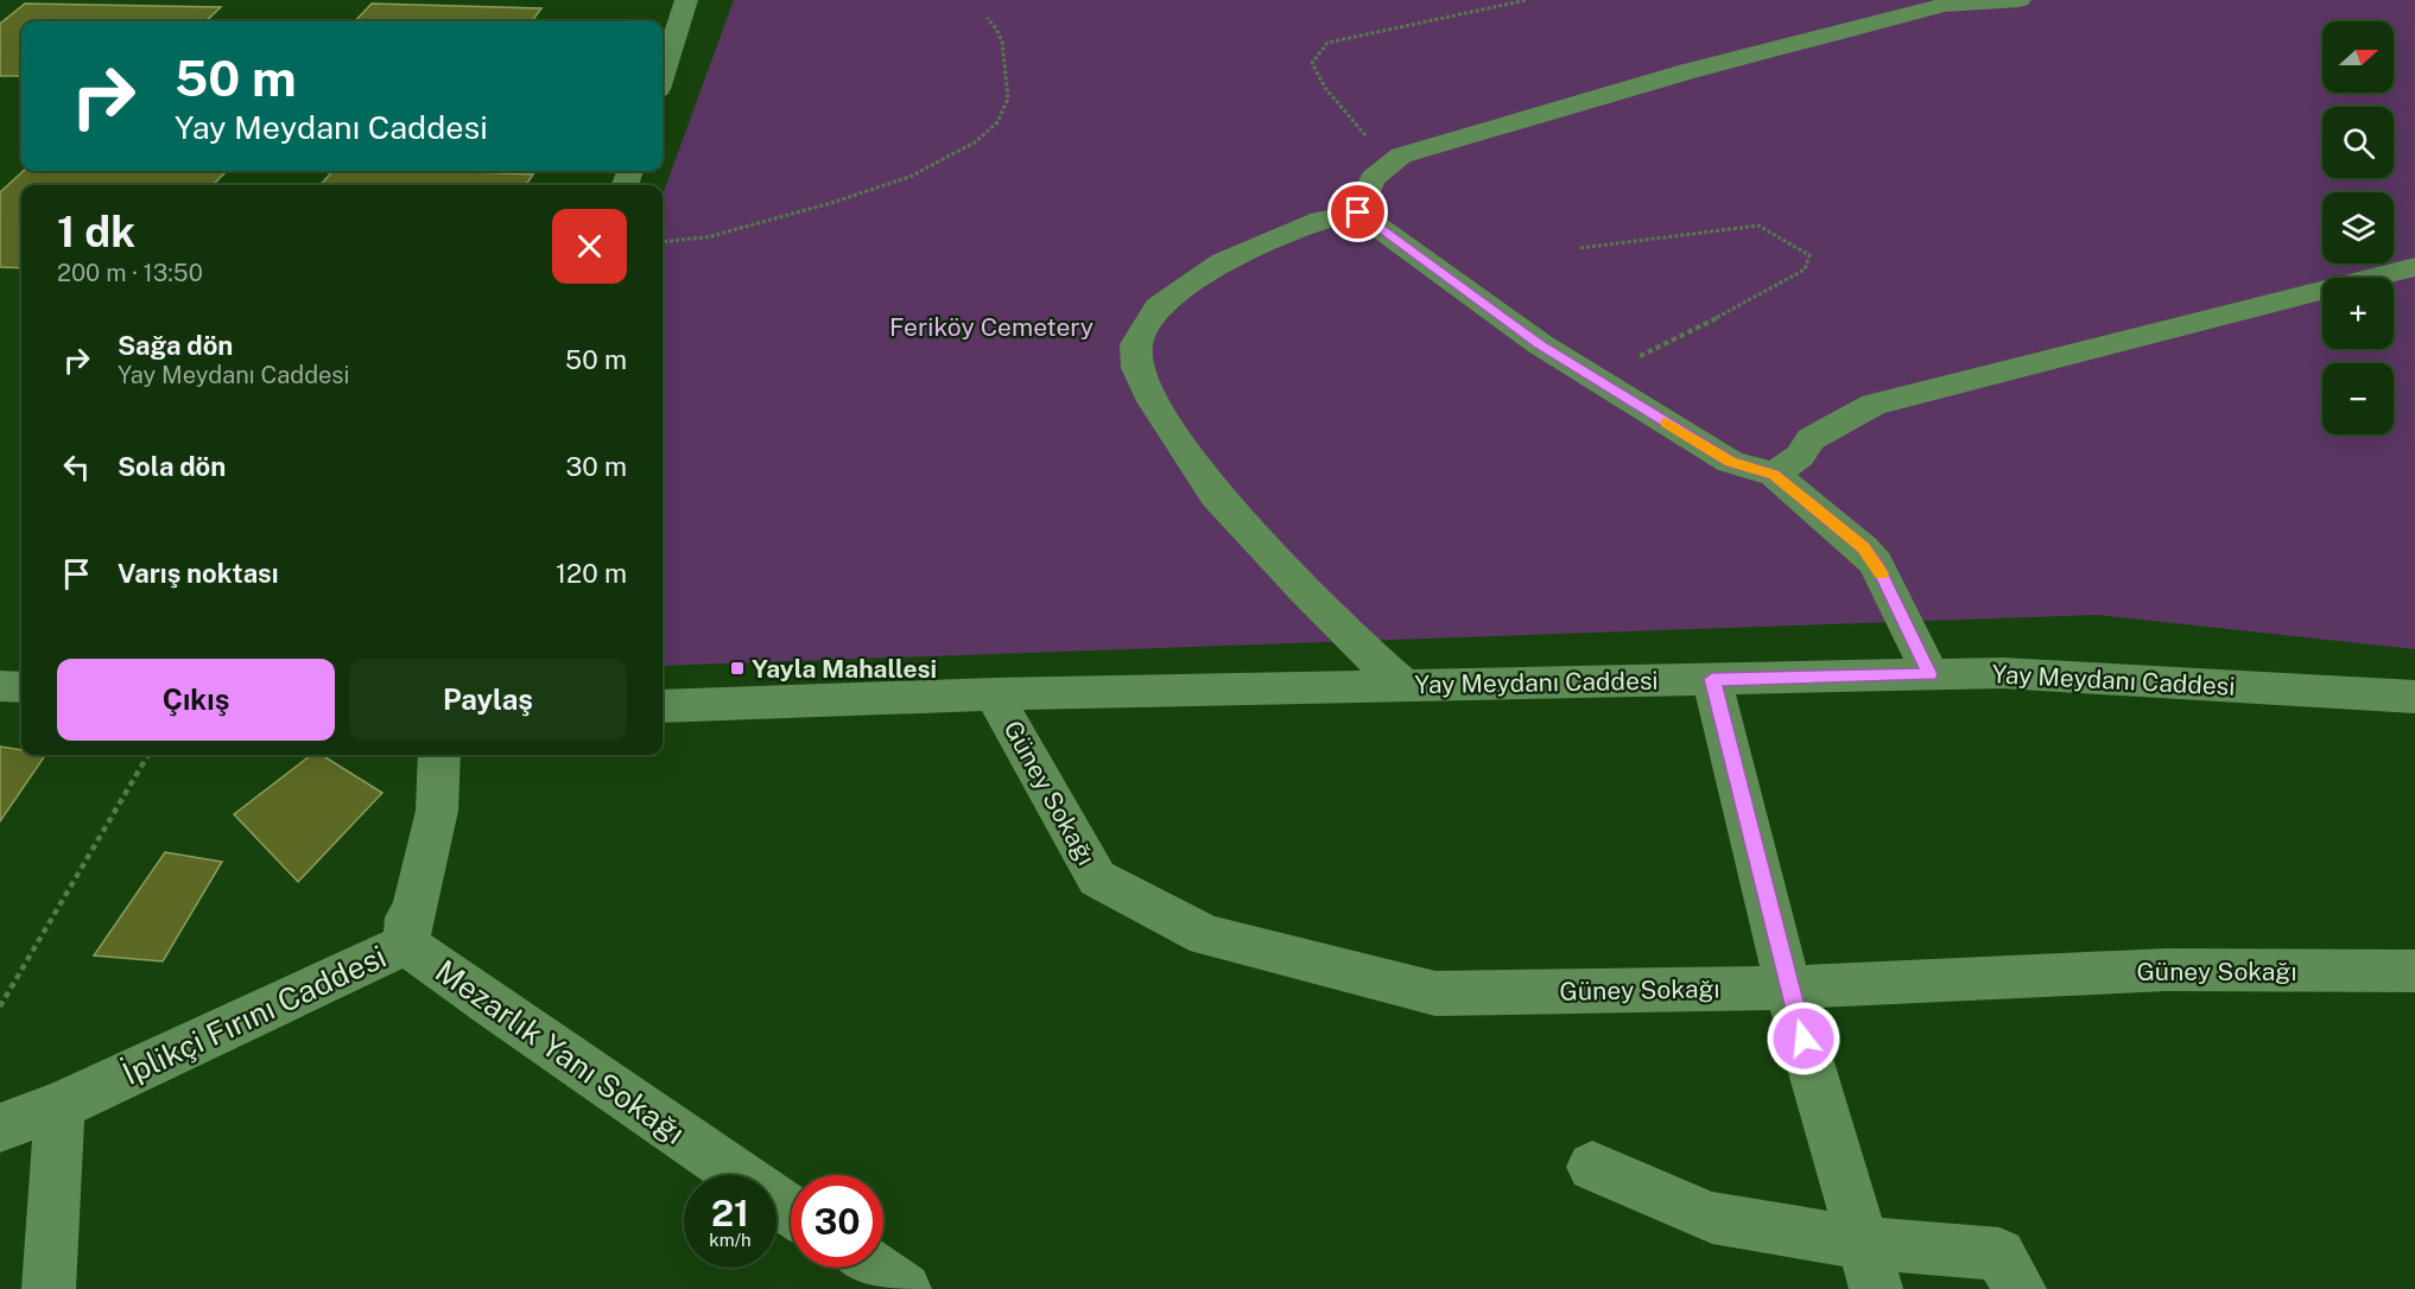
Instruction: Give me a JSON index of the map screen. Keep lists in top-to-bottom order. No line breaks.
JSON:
{"streets":{"street":["Yay Meydanı Caddesi","Güney Sokağı","İplikçi Fırını Caddesi","Mezarlık Yanı Sokağı"]},"crossings":[["Yay Meydanı Caddesi","Güney Sokağı"],["İplikçi Fırını Caddesi","Mezarlık Yanı Sokağı"]],"parks":["Feriköy Cemetery"],"places":{"transit":["Yayla Mahallesi"]},"north":"right","page":{"map_buttons":["+","−"],"turn":["50 m","Yay Meydanı Caddesi"],"heading":["1 dk","200 m · 13:50"],"list":[{"name":"Sağa dön","note":"Yay Meydanı Caddesi","value":"50 m"},{"name":"Sola dön","value":"30 m"},{"name":"Varış noktası","value":"120 m"}],"buttons":["Çıkış","Paylaş"],"speed":"21 km/h","limit":"30"}}
